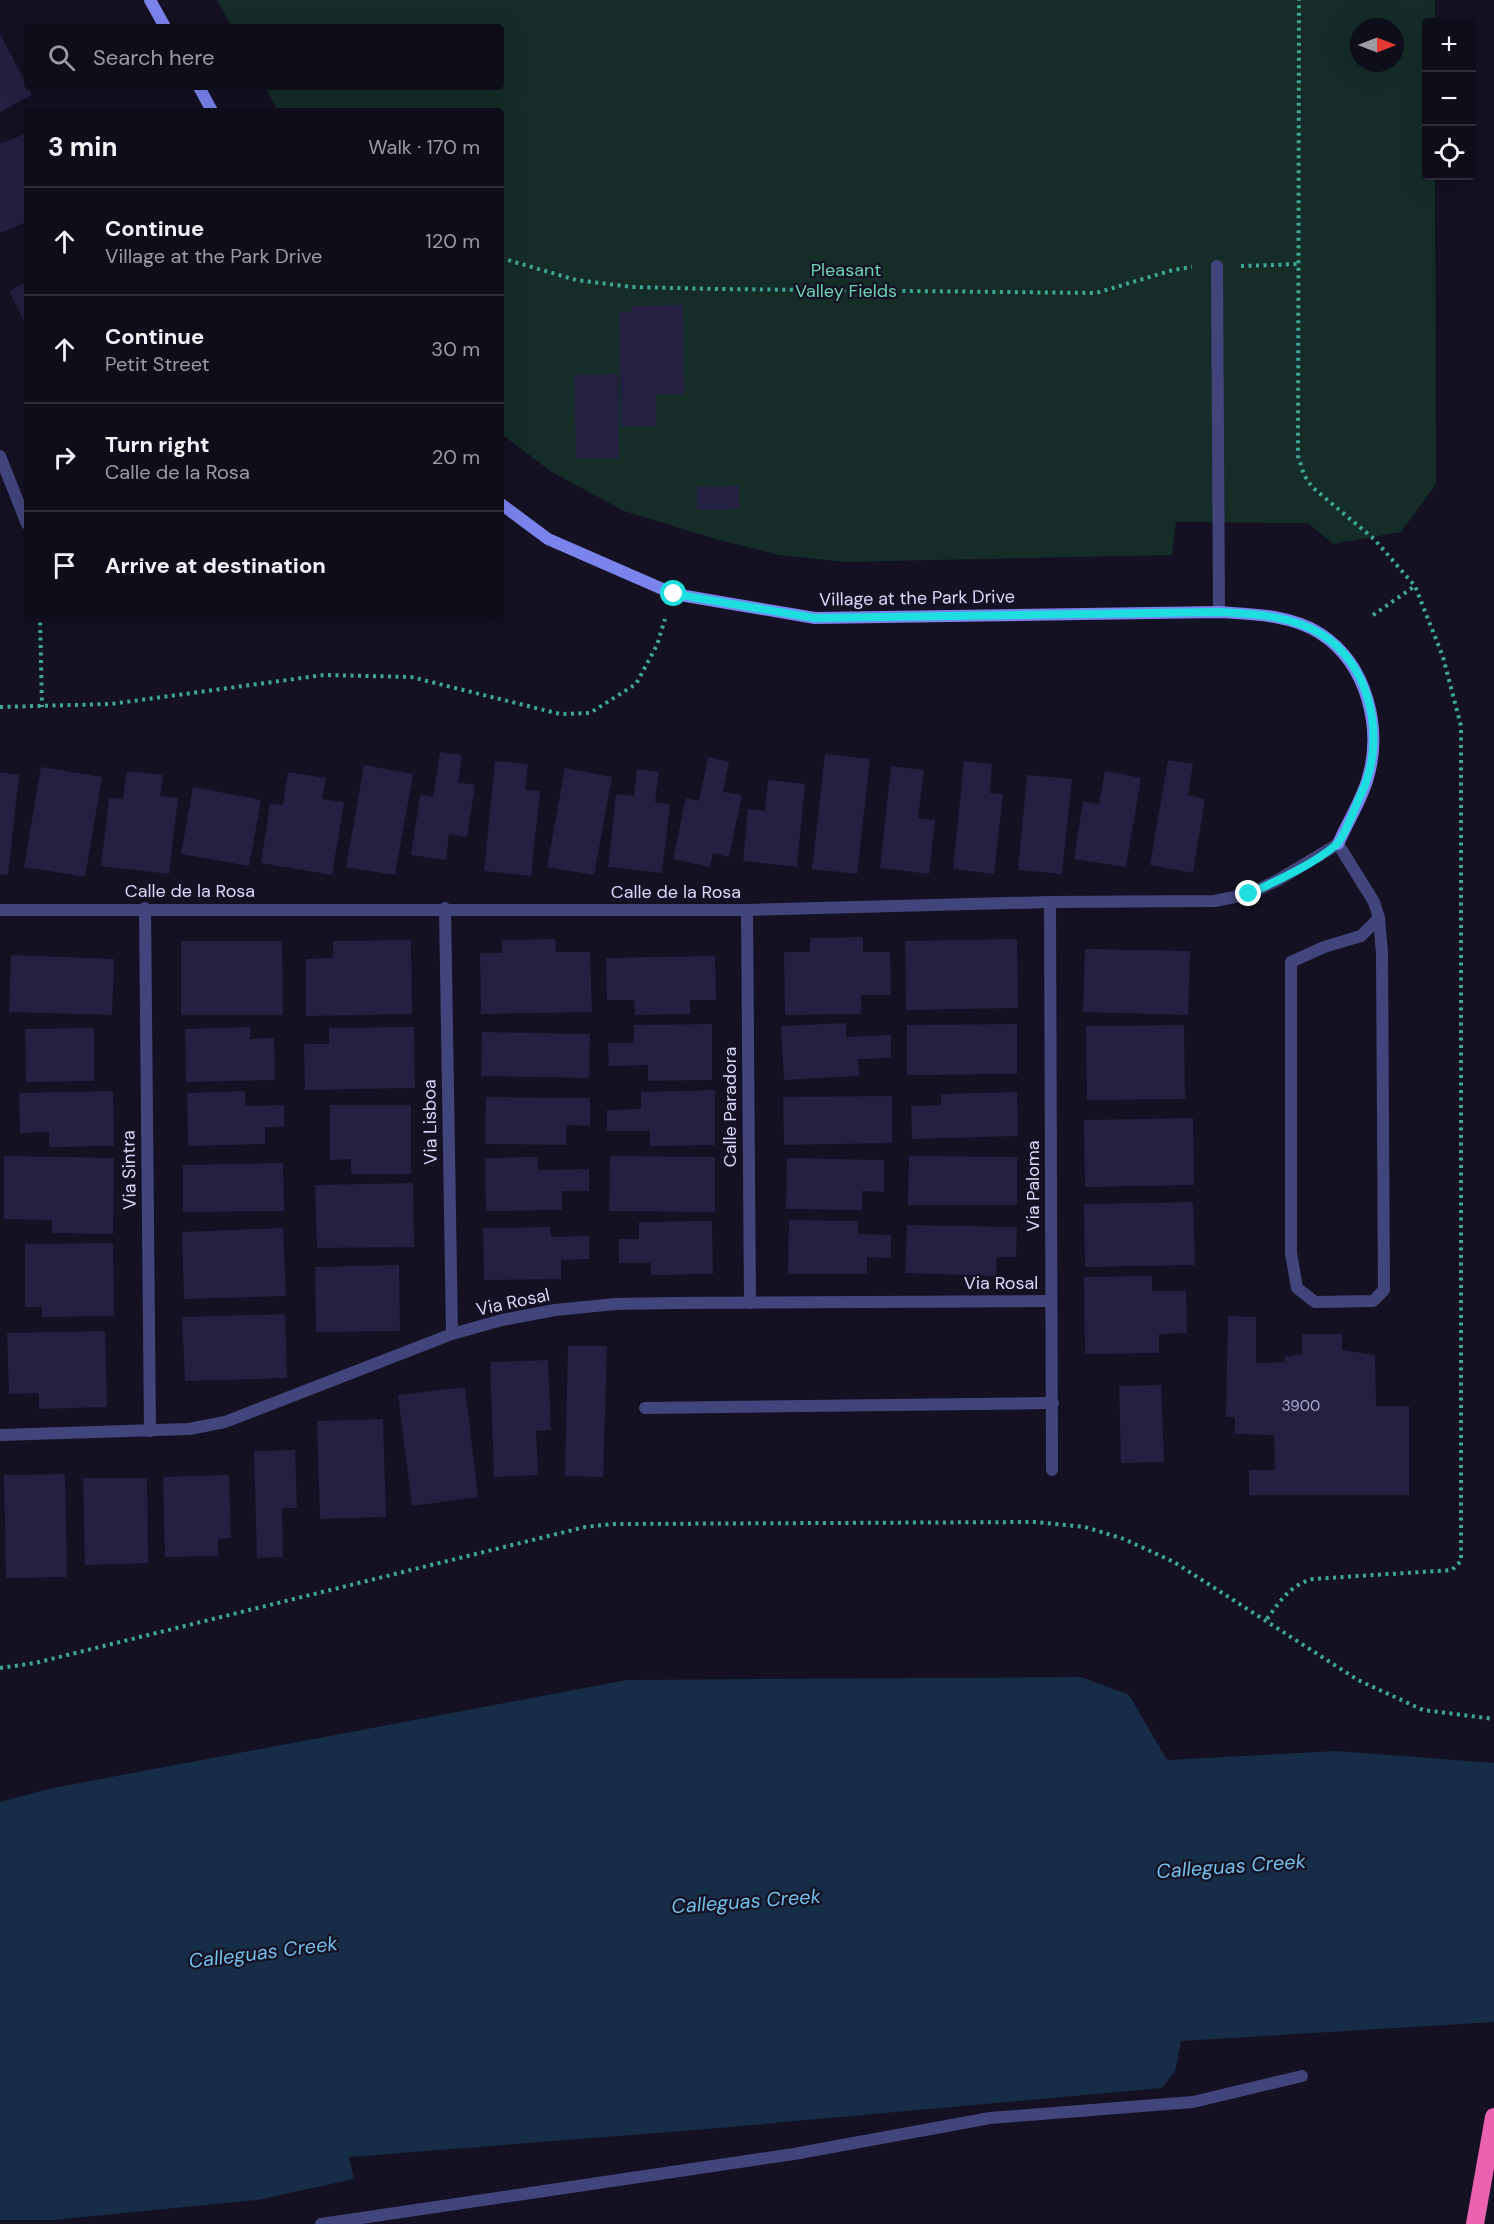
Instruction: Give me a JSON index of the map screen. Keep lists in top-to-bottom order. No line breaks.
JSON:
{"streets":{"street":["Village at the Park Drive","Calle de la Rosa","Calle Paradora","Via Lisboa","Via Sintra","Via Paloma","Via Rosal"]},"crossings":[["Village at the Park Drive","Calle de la Rosa"],["Calle de la Rosa","Calle Paradora"],["Calle de la Rosa","Via Lisboa"],["Calle de la Rosa","Via Sintra"],["Calle de la Rosa","Via Paloma"],["Calle Paradora","Via Rosal"],["Via Lisboa","Via Rosal"],["Via Sintra","Via Rosal"],["Via Paloma","Via Rosal"]],"water":["Calleguas Creek"],"parks":["Pleasant Valley Fields"],"house_numbers":["3900"],"north":"right","page":{"map_buttons":["+","−"],"search":"Search here","heading":["3 min","Walk · 170 m"],"list":[["Continue","Village at the Park Drive","120 m"],["Continue","Petit Street","30 m"],["Turn right","Calle de la Rosa","20 m"],"Arrive at destination"]}}
